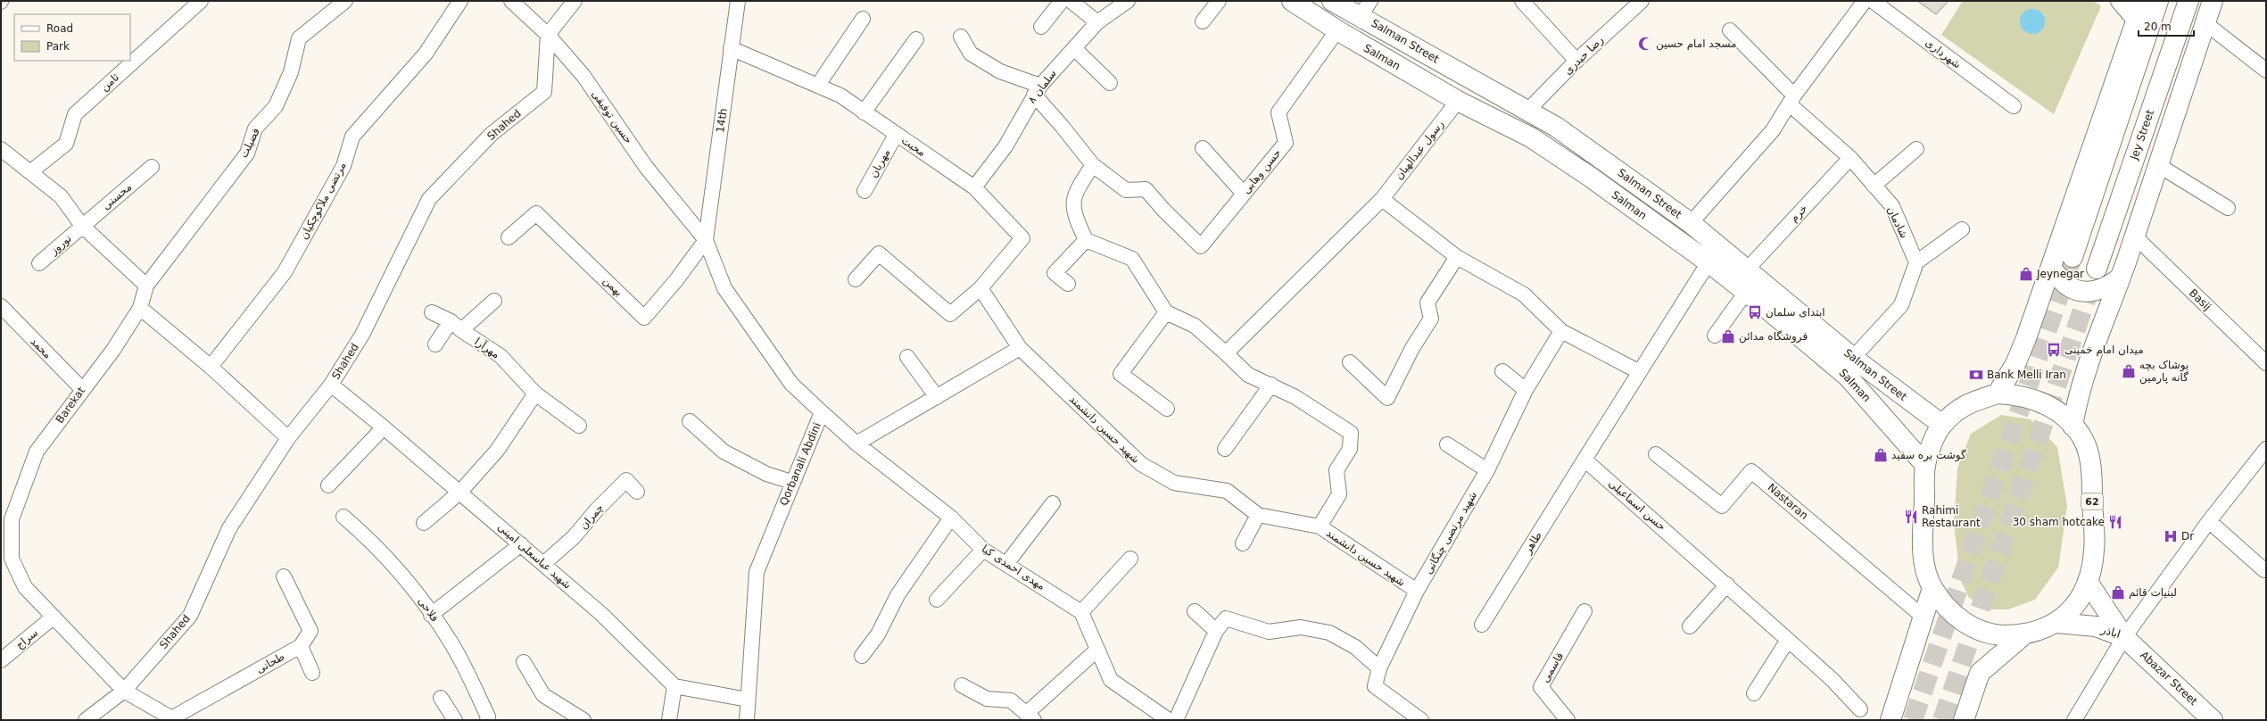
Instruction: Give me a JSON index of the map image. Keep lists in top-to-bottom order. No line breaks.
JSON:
{"streets":{"main road":["Salman Street","Salman","Jey Street","62","اباذر","Abazar Street"],"street":["شهرداری","رضا حیدری","ثامن","سلمان ۸","حسین توفیقی","14th","Shahed","فضیلت","محبت","رسول عبدالهیان","مهربان","حسن وهابی","محسنی","مرتضی ملاکوچکیان","خرم","شادمان","نوروز","بهمن","Basij","محمد","مهرآرا","Barekat","شهید حسین دانشمند","Qorbanali Abdini","Nastaran","حسن اسماعیلی","چمران","شهید مرتضی چنگانی","طاهر","شهید عباسعلی امینی","مهدی احمدی کیا","فلاحی","سراج","طحانی","قاسمی"]},"crossings":[["Salman Street","رضا حیدری"],["Salman Street","خرم"],["Salman Street","62"],["Salman","رسول عبدالهیان"],["Salman","حسن وهابی"],["Salman","62"],["سلمان ۸","محبت"],["حسین توفیقی","14th"],["حسین توفیقی","Shahed"],["حسین توفیقی","بهمن"],["حسین توفیقی","Qorbanali Abdini"],["14th","محبت"],["14th","بهمن"],["14th","Qorbanali Abdini"],["Shahed","Barekat"],["Shahed","شهید عباسعلی امینی"],["فضیلت","Barekat"],["محبت","مهربان"],["محبت","شهید حسین دانشمند"],["محسنی","نوروز"],["خرم","شادمان"],["بهمن","Qorbanali Abdini"],["محمد","Barekat"],["Barekat","سراج"],["Barekat","طحانی"],["شهید حسین دانشمند","شهید مرتضی چنگانی"],["Qorbanali Abdini","مهدی احمدی کیا"],["62","اباذر"],["حسن اسماعیلی","طاهر"],["چمران","شهید عباسعلی امینی"],["اباذر","Abazar Street"]],"places":{"mosque":["مسجد امام حسین"],"shop":["Jeynegar","فروشگاه مدائن","پوشاک بچه گانه پارمین","گوشت بره سفید","لبنیات قائم"],"bus stop":["ابتدای سلمان","میدان امام خمینی"],"bank":["Bank Melli Iran"],"restaurant":["Rahimi Restaurant","30 sham hotcake"],"hospital":["Dr"]},"legend":["Road","Park"],"scale_bar":"20 m"}
